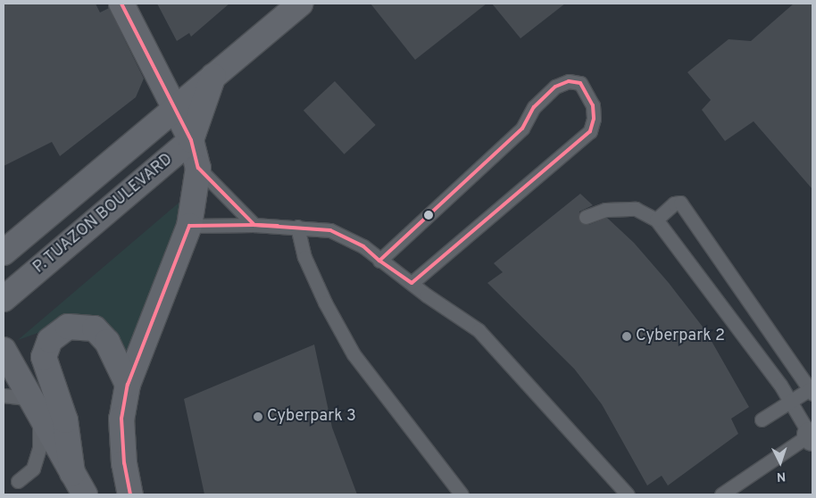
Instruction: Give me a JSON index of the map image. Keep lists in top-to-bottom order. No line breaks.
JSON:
{"streets":{"street":["P. TUAZON BOULEVARD"]},"places":["Cyberpark 2","Cyberpark 3"],"north":"bottom"}
